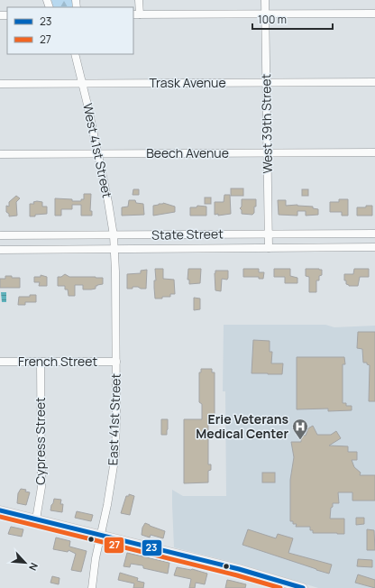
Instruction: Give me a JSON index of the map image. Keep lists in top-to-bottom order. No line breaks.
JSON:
{"streets":{"street":["Trask Avenue","West 39th Street","West 41st Street","Beech Avenue","State Street","French Street","East 41st Street","Cypress Street"]},"crossings":[["Trask Avenue","West 39th Street"],["Trask Avenue","West 41st Street"],["West 39th Street","Beech Avenue"],["West 39th Street","State Street"],["West 41st Street","Beech Avenue"],["West 41st Street","State Street"],["West 41st Street","East 41st Street"],["State Street","East 41st Street"],["French Street","East 41st Street"],["French Street","Cypress Street"]],"places":{"hospital":["Erie Veterans Medical Center"]},"lines":["transit line 23","transit line 27"],"legend":["23","27"],"scale_bar":"100 m","north":"bottom right"}
